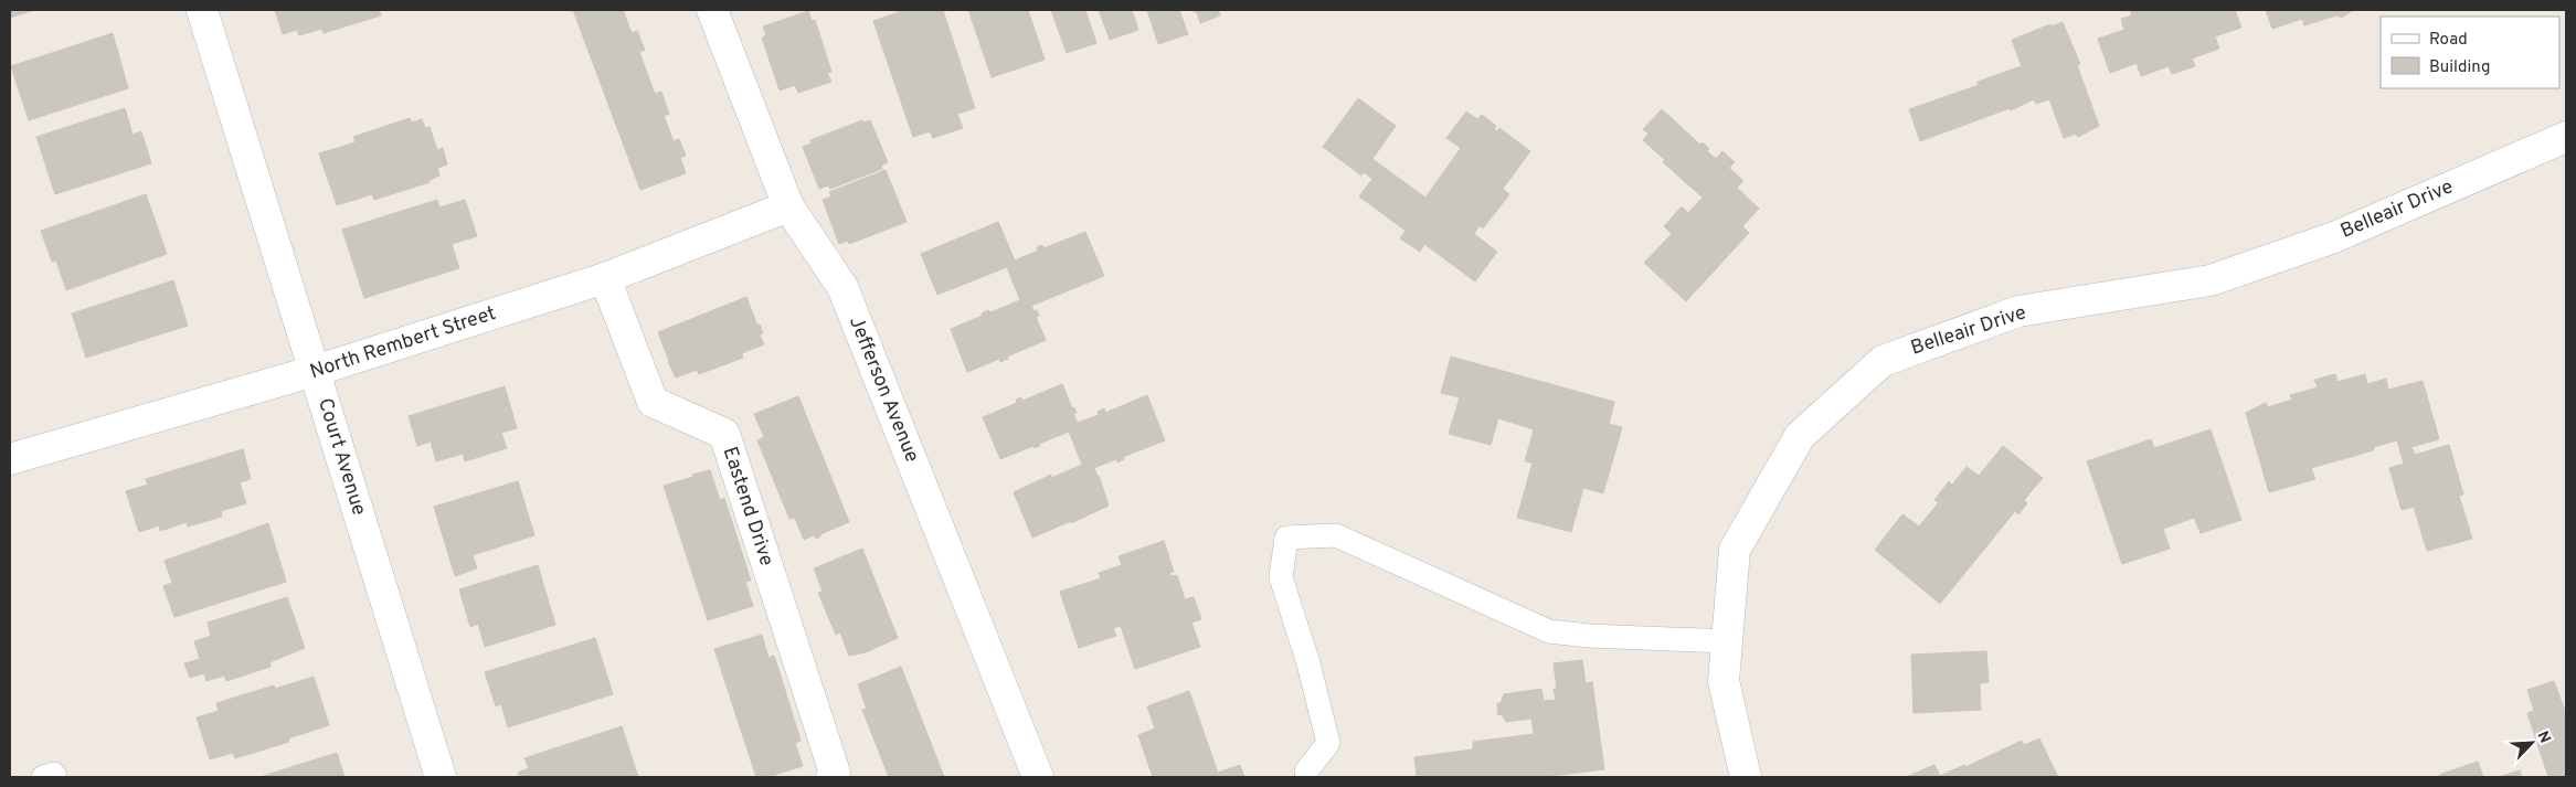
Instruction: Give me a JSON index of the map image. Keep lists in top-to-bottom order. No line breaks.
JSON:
{"streets":{"street":["Belleair Drive","North Rembert Street","Jefferson Avenue","Court Avenue","Eastend Drive"]},"crossings":[["North Rembert Street","Jefferson Avenue"],["North Rembert Street","Court Avenue"],["North Rembert Street","Eastend Drive"]],"legend":["Road","Building"],"north":"top right"}
